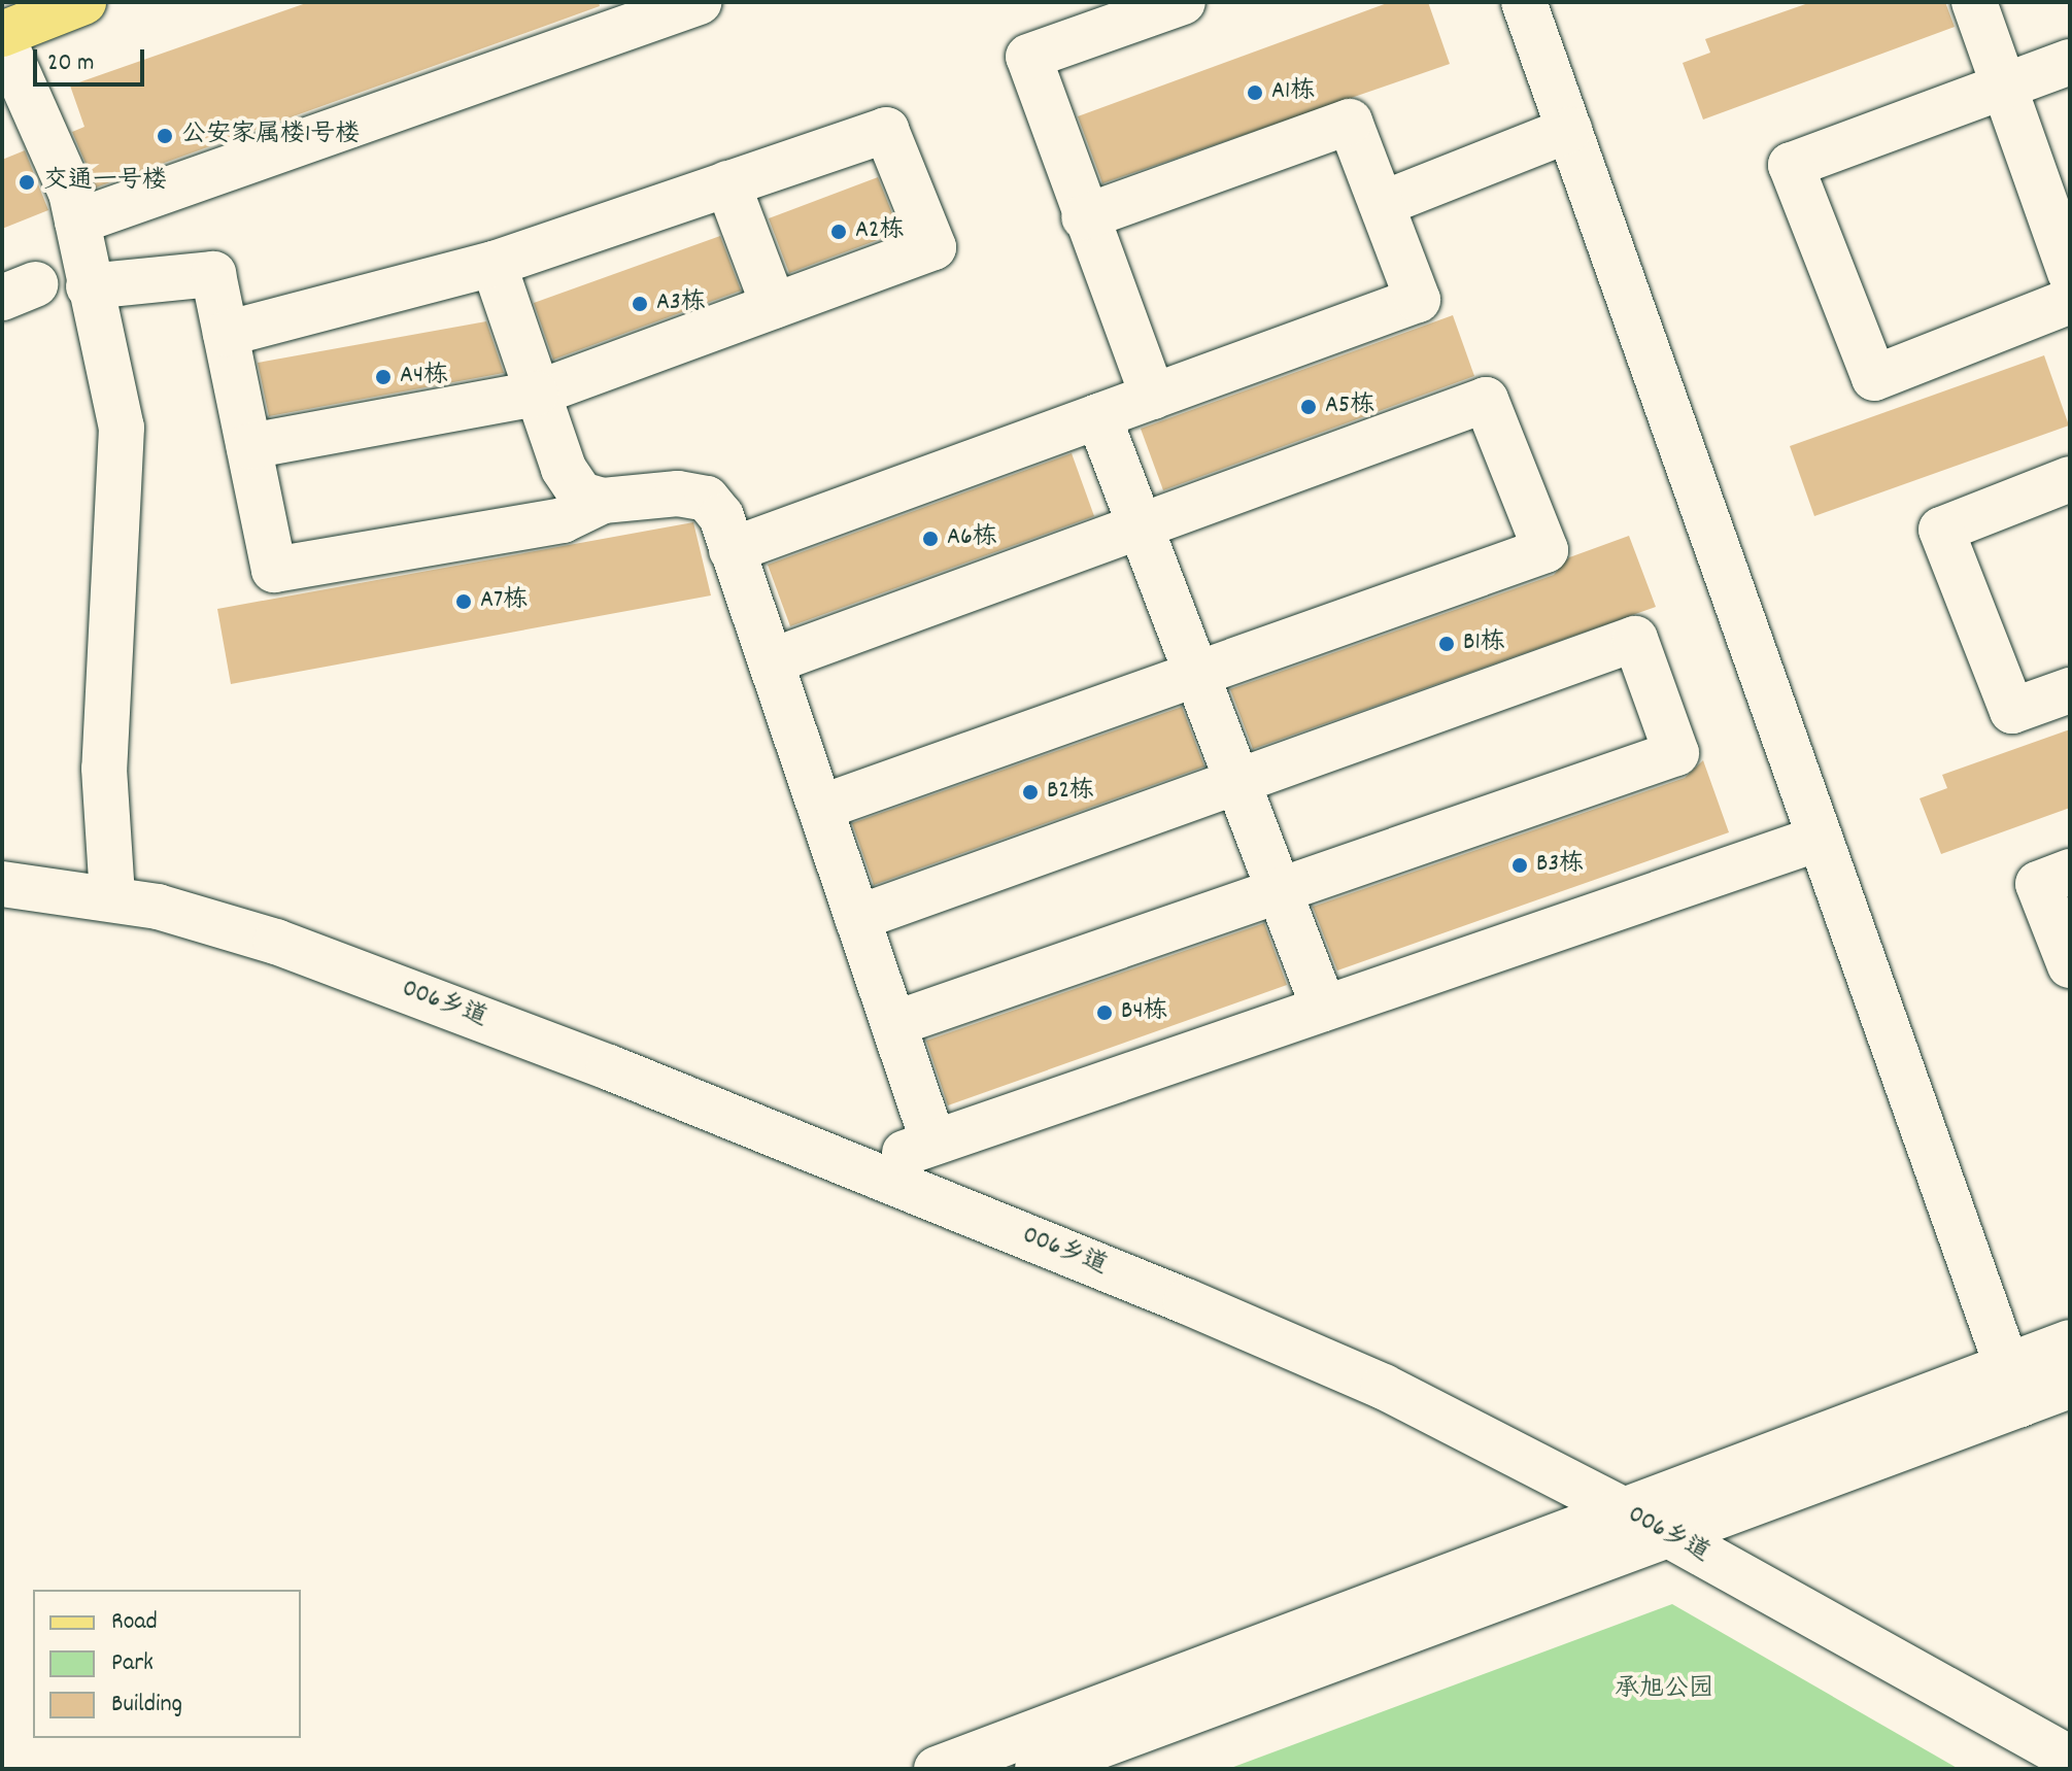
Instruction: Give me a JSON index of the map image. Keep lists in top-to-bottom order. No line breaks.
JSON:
{"streets":{"street":["006乡道"]},"parks":["承旭公园"],"places":["A1栋","公安家属楼1号楼","交通一号楼","A2栋","A3栋","A4栋","A5栋","A6栋","A7栋","B1栋","B2栋","B3栋","B4栋"],"legend":["Road","Park","Building"],"scale_bar":"20 m"}
